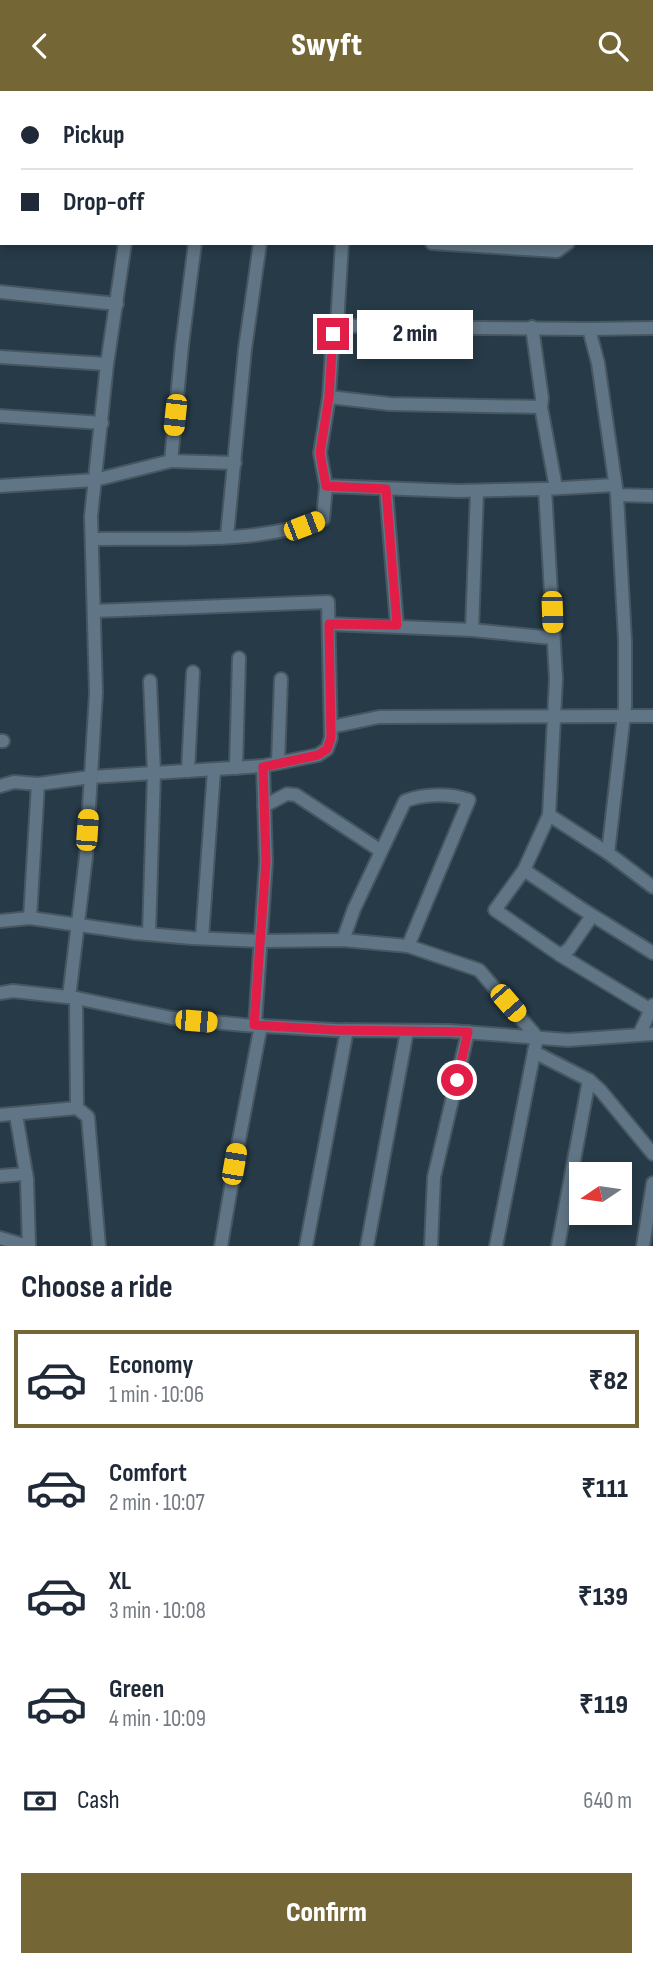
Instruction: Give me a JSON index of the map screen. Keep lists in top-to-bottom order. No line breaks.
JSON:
{"north":"left","page":{"header":"Swyft","banner":["Pickup","Drop-off"],"bubble":"2 min","heading":"Choose a ride","list":[{"name":"Economy","note":"1 min · 10:06","value":"₹82"},{"name":"Comfort","note":"2 min · 10:07","value":"₹111"},{"name":"XL","note":"3 min · 10:08","value":"₹139"},{"name":"Green","note":"4 min · 10:09","value":"₹119"}],"pay":["Cash","640 m"],"buttons":"Confirm"}}
